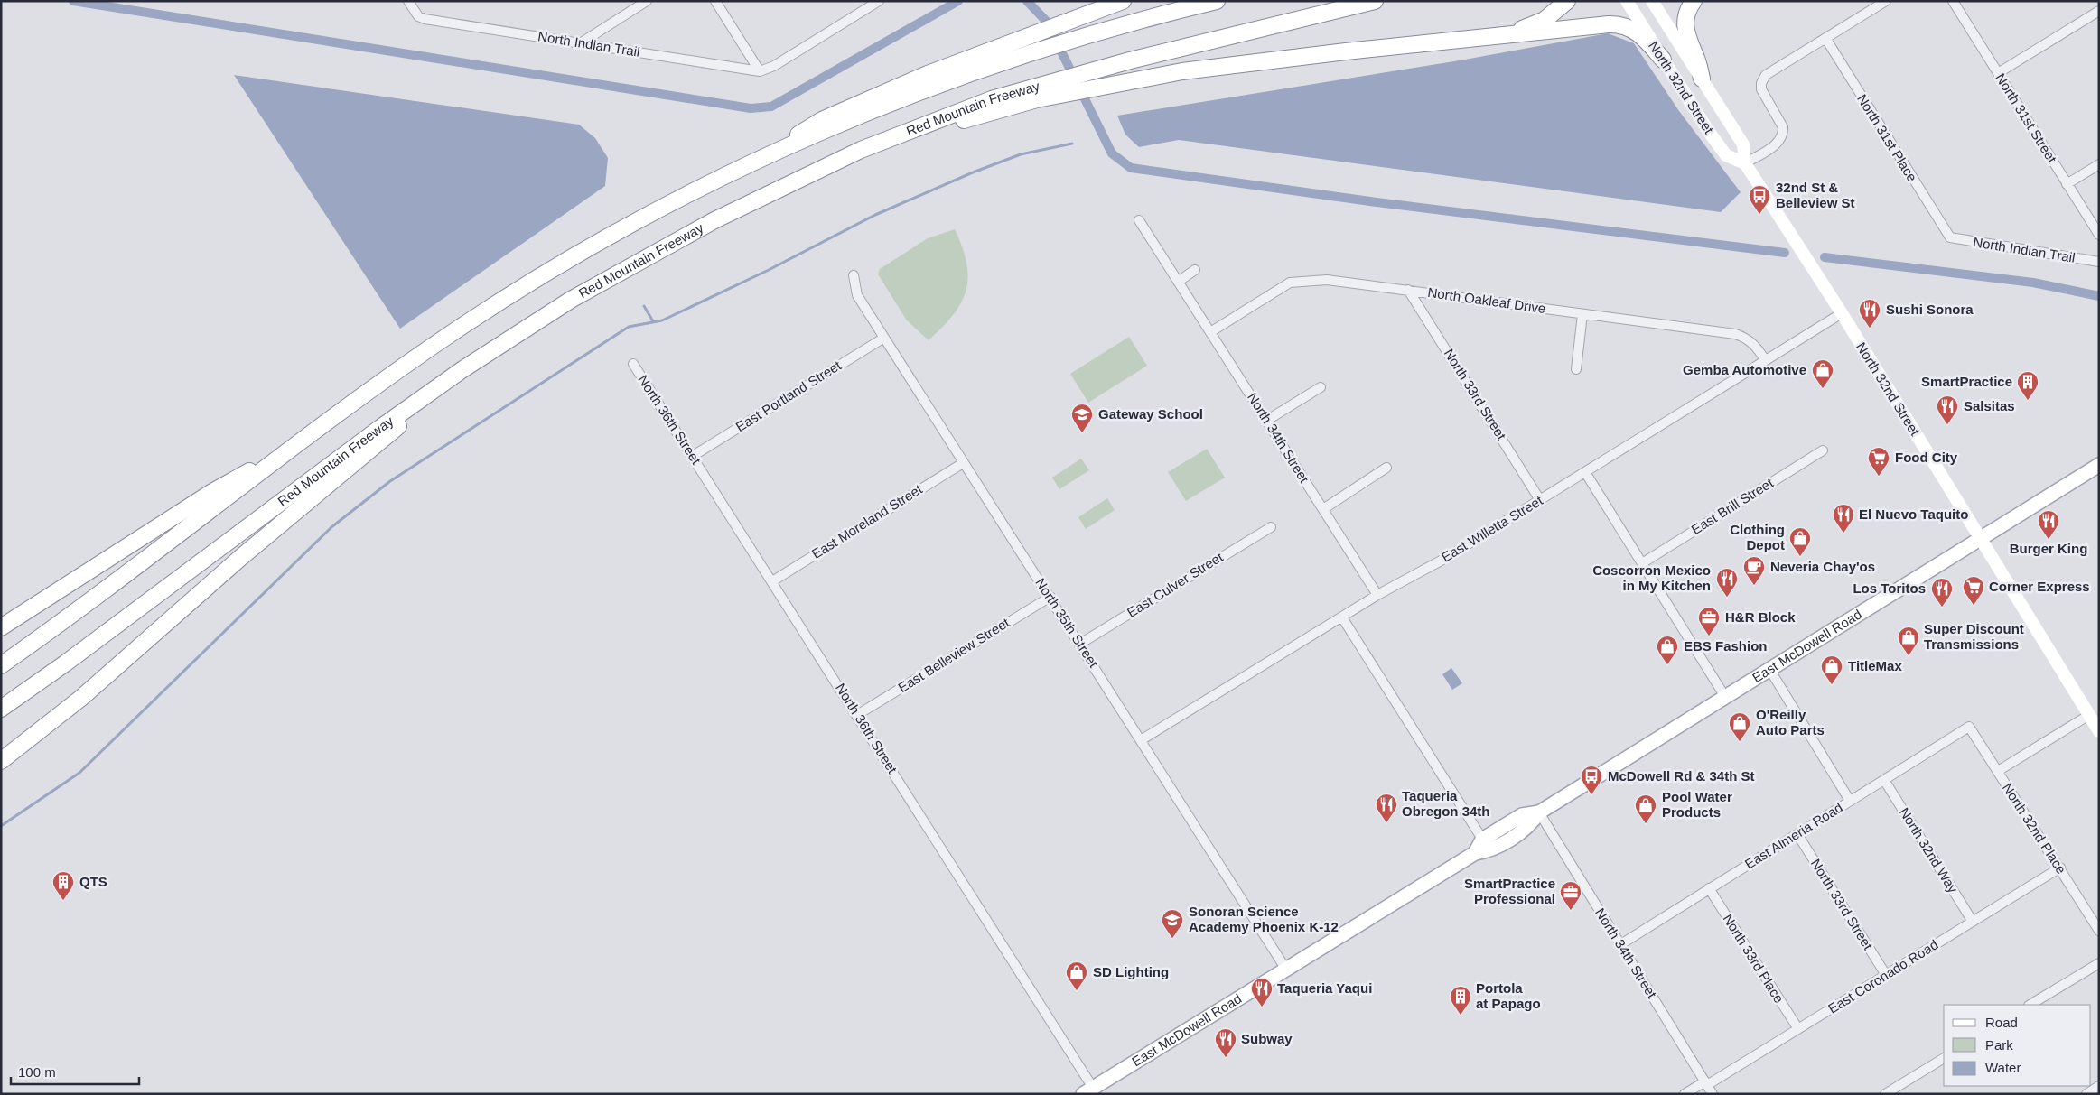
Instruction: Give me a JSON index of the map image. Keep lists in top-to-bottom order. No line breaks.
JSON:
{"streets":{"highway":["Red Mountain Freeway"],"main road":["North 32nd Street","East McDowell Road"],"street":["North Indian Trail","North 31st Street","North 31st Place","North Oakleaf Drive","North 33rd Street","East Portland Street","North 36th Street","North 34th Street","East Brill Street","East Moreland Street","East Willetta Street","East Culver Street","North 35th Street","East Belleview Street","North 32nd Place","East Almeria Road","North 32nd Way","North 33rd Place","East Coronado Road"]},"crossings":[["North Indian Trail","North 31st Place"],["North 32nd Street","East Willetta Street"],["North 32nd Street","East McDowell Road"],["North Oakleaf Drive","North 33rd Street"],["North Oakleaf Drive","North 34th Street"],["North Oakleaf Drive","East Willetta Street"],["North 33rd Street","East Willetta Street"],["North 33rd Street","East Almeria Road"],["North 33rd Street","East Coronado Road"],["East Portland Street","North 36th Street"],["East Portland Street","North 35th Street"],["North 36th Street","East Moreland Street"],["North 36th Street","East McDowell Road"],["North 36th Street","East Belleview Street"],["North 34th Street","East Willetta Street"],["North 34th Street","East McDowell Road"],["North 34th Street","East Almeria Road"],["North 34th Street","East Coronado Road"],["East Moreland Street","North 35th Street"],["East Willetta Street","North 35th Street"],["East Culver Street","North 35th Street"],["North 35th Street","East McDowell Road"],["North 35th Street","East Belleview Street"],["North 32nd Place","East Almeria Road"],["North 32nd Place","East Coronado Road"],["East Almeria Road","North 32nd Way"],["East Almeria Road","North 33rd Place"],["North 32nd Way","East Coronado Road"],["North 33rd Place","East Coronado Road"]],"places":{"bus stop":["32nd St & Belleview St","McDowell Rd & 34th St"],"restaurant":["Sushi Sonora","Salsitas","El Nuevo Taquito","Burger King","Coscorron Mexico in My Kitchen","Los Toritos","Taqueria Obregon 34th","Taqueria Yaqui","Subway"],"shop":["Gemba Automotive","Clothing Depot","Super Discount Transmissions","EBS Fashion","TitleMax","O'Reilly Auto Parts","Pool Water Products","SD Lighting"],"building":["SmartPractice","QTS","Portola at Papago"],"school or university":["Gateway School","Sonoran Science Academy Phoenix K-12"],"supermarket":["Food City","Corner Express"],"cafe":["Neveria Chay'os"],"office":["H&R Block","SmartPractice Professional"]},"legend":["Road","Park","Water"],"scale_bar":"100 m"}
